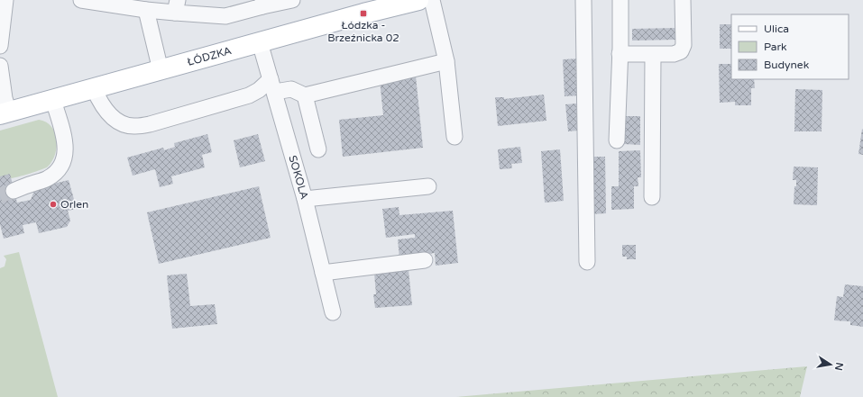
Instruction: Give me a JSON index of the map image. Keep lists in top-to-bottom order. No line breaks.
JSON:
{"streets":{"main road":["ŁÓDZKA"],"street":["SOKOLA"]},"crossings":[["ŁÓDZKA","SOKOLA"]],"places":{"transit":["Łódzka - Brzeźnicka 02"],"other":["Orlen"]},"legend":["Ulica","Park","Budynek"],"north":"right"}
